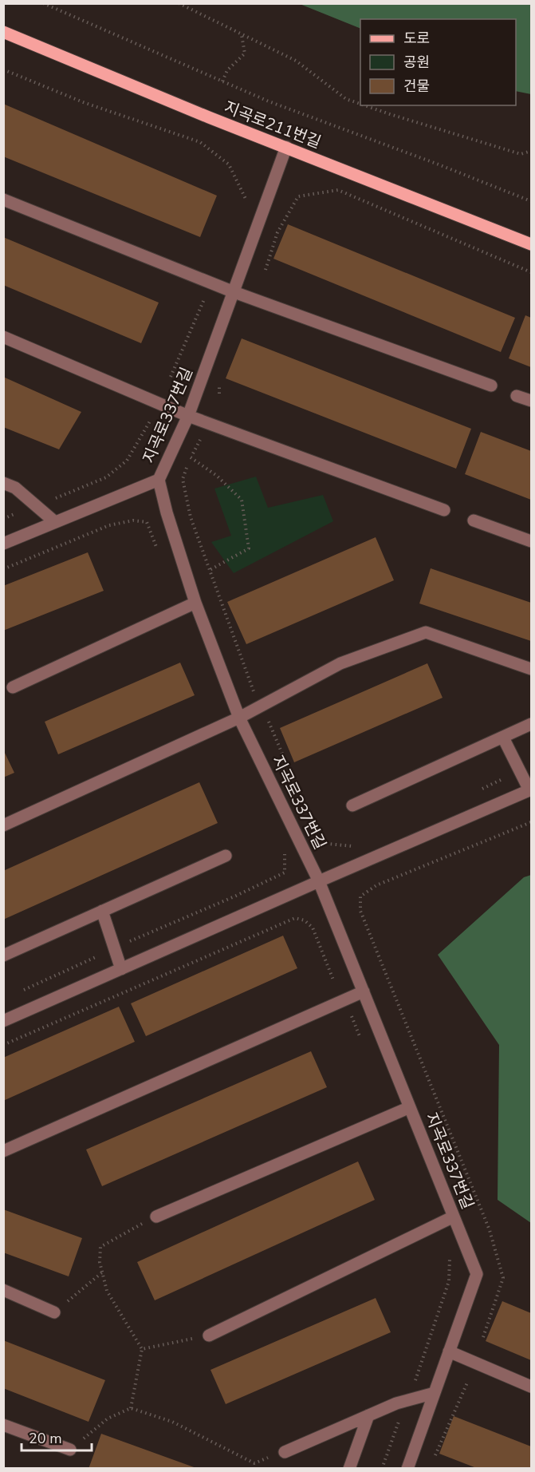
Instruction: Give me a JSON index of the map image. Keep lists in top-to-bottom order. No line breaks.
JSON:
{"streets":{"main road":["지곡로211번길"],"street":["지곡로337번길"]},"crossings":[["지곡로211번길","지곡로337번길"]],"legend":["도로","공원","건물"],"scale_bar":"20 m"}
